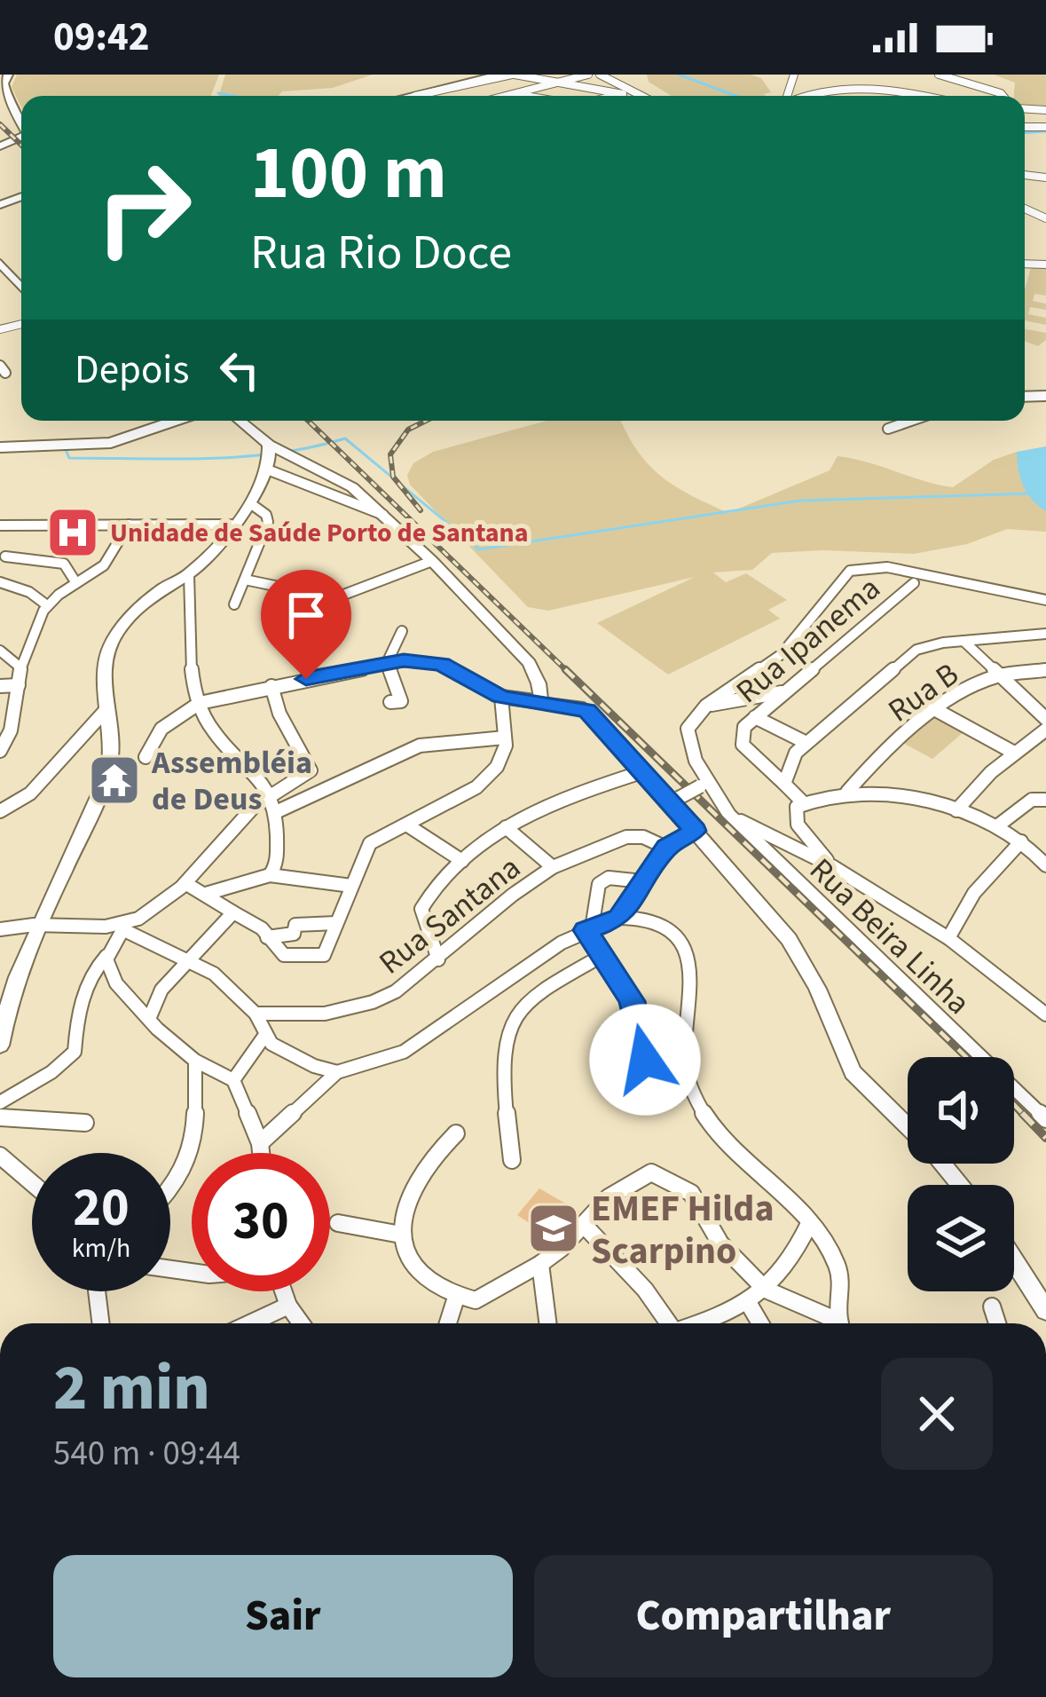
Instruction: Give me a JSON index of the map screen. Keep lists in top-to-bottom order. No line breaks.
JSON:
{"streets":{"street":["Rua Ipanema","Rua B","Rua Santana","Rua Beira Linha"]},"places":{"hospital":["Unidade de Saúde Porto de Santana"],"temple":["Assembléia de Deus"],"school or university":["EMEF Hilda Scarpino"]},"page":{"status":"09:42","turn":["100 m","Rua Rio Doce"],"then":"Depois","speed":"20 km/h","limit":"30","heading":["2 min","540 m · 09:44"],"buttons":["Sair","Compartilhar"]}}
